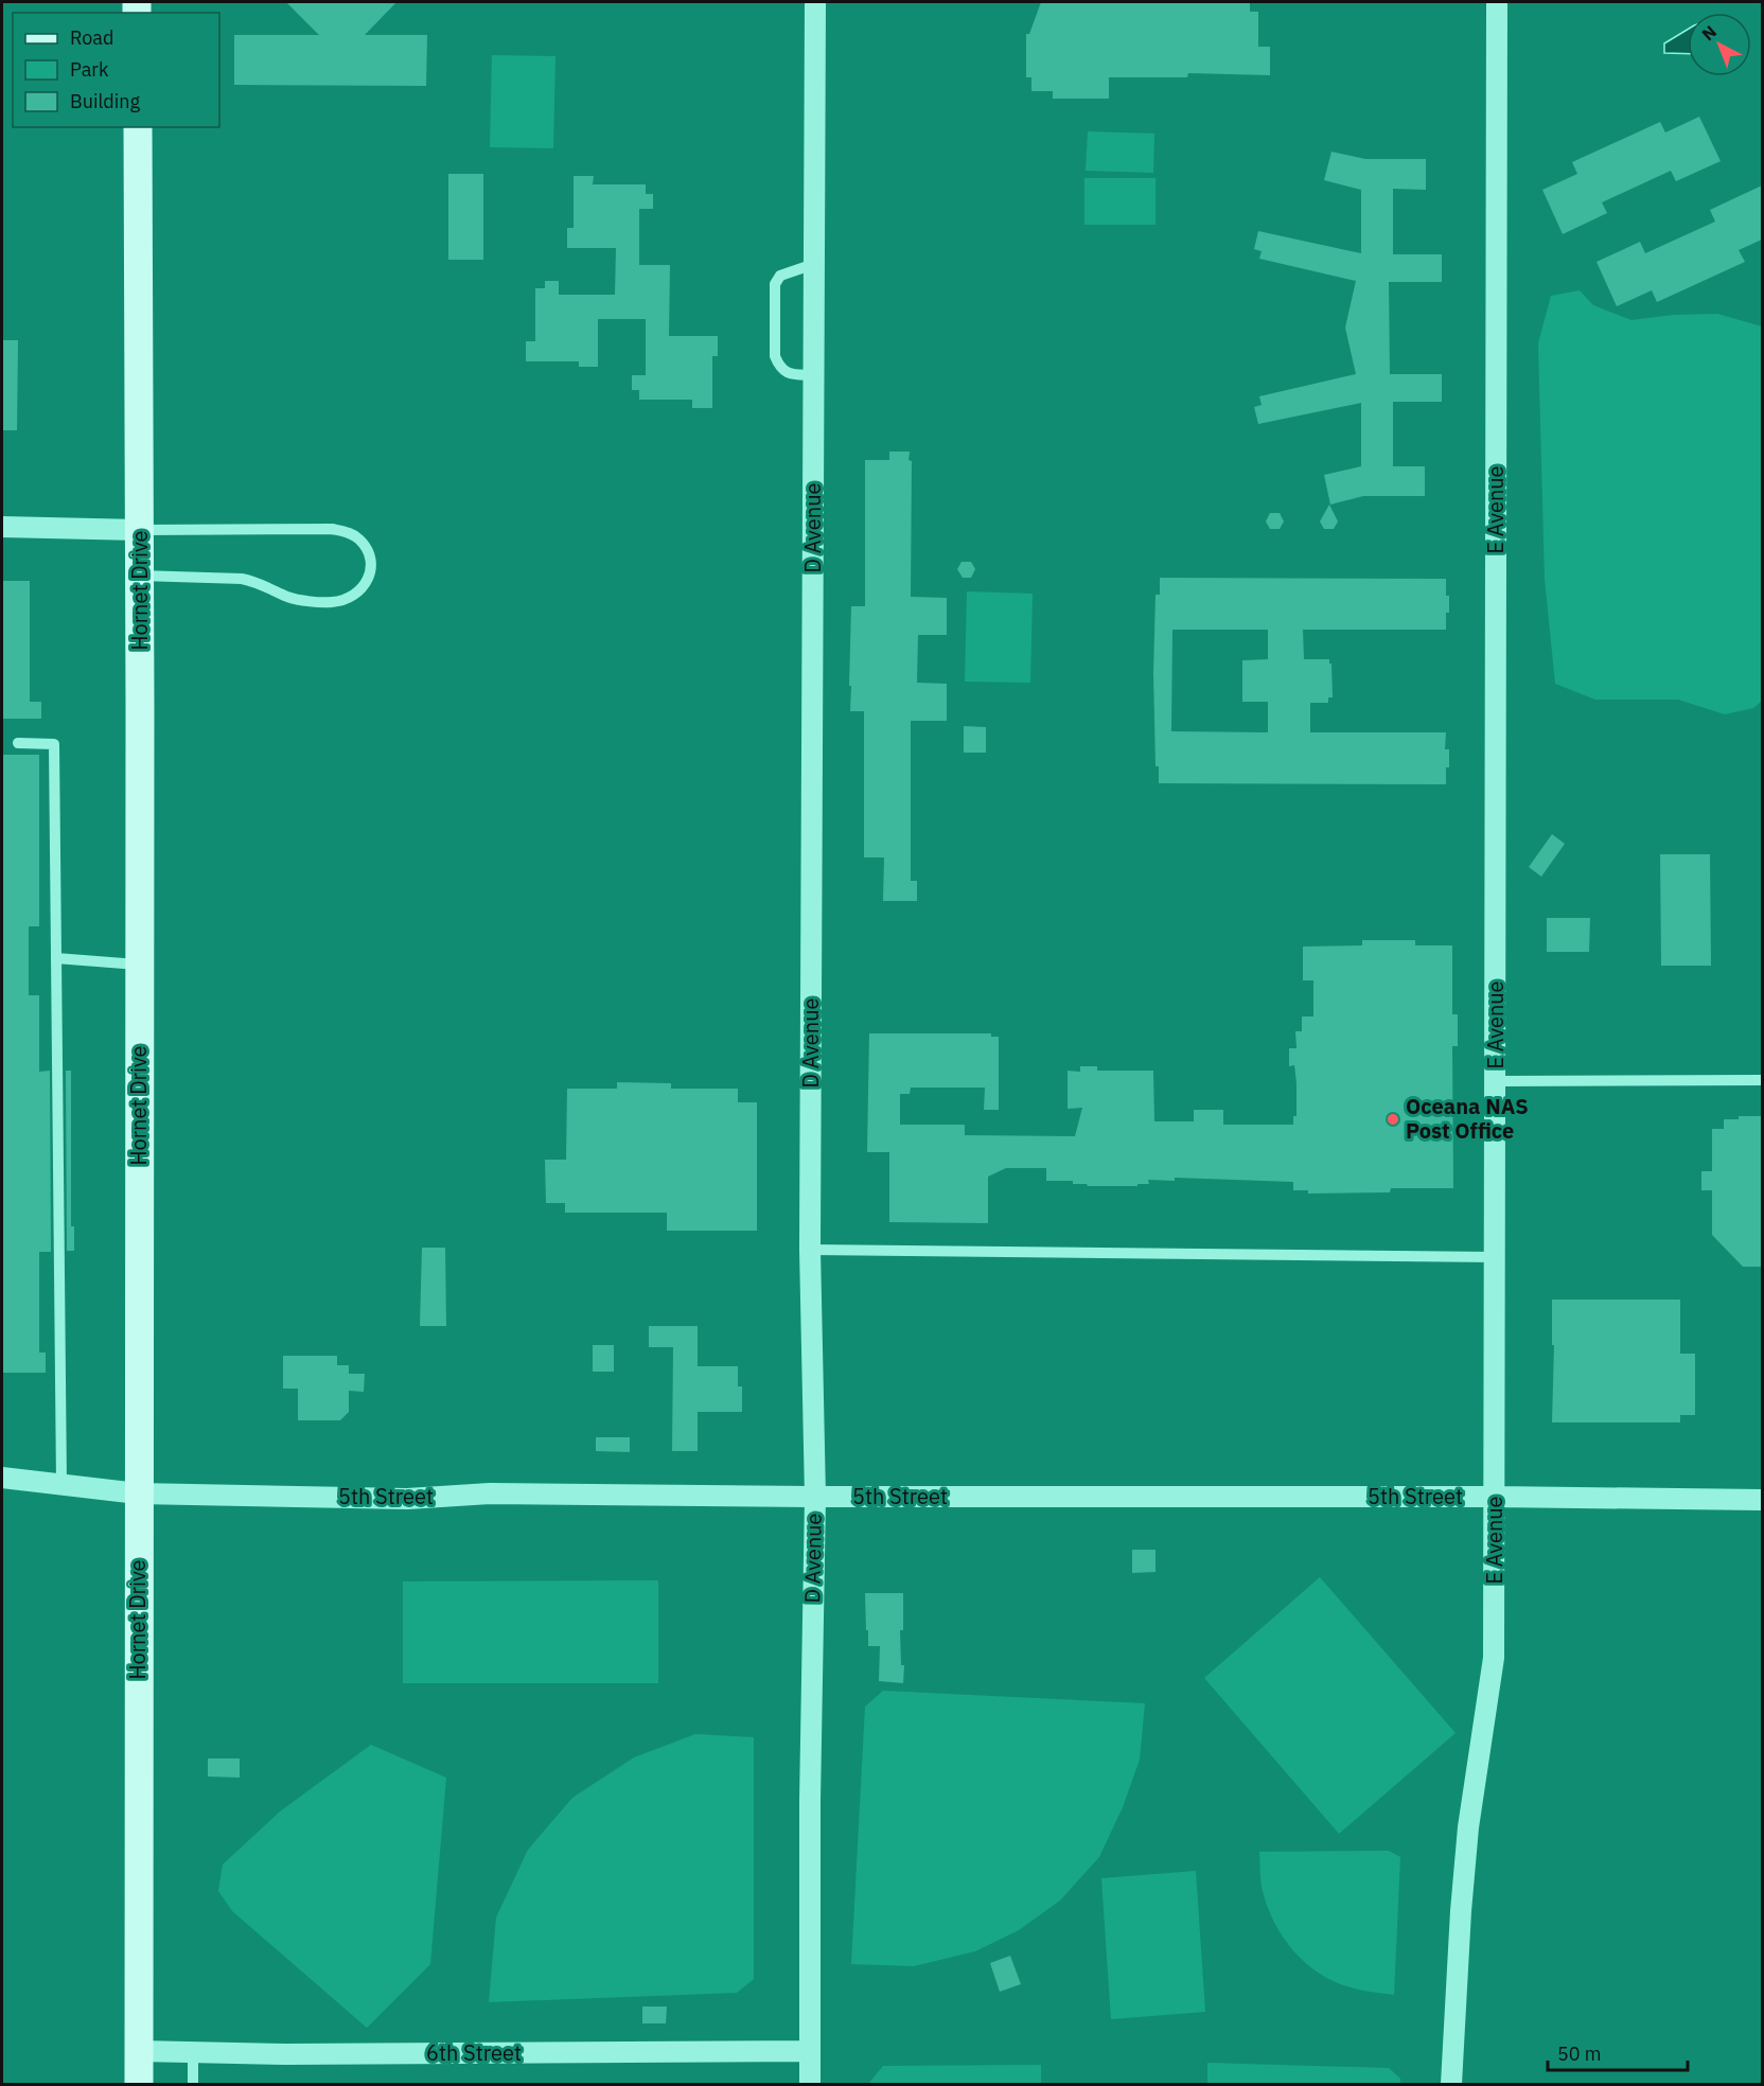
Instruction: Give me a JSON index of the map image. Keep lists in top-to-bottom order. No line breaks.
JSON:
{"streets":{"main road":["Hornet Drive"],"street":["E Avenue","D Avenue","5th Street","6th Street"]},"crossings":[["E Avenue","5th Street"],["D Avenue","5th Street"],["D Avenue","6th Street"],["Hornet Drive","5th Street"],["Hornet Drive","6th Street"]],"places":["Oceana NAS Post Office"],"legend":["Road","Park","Building"],"scale_bar":"50 m","north":"top left"}
